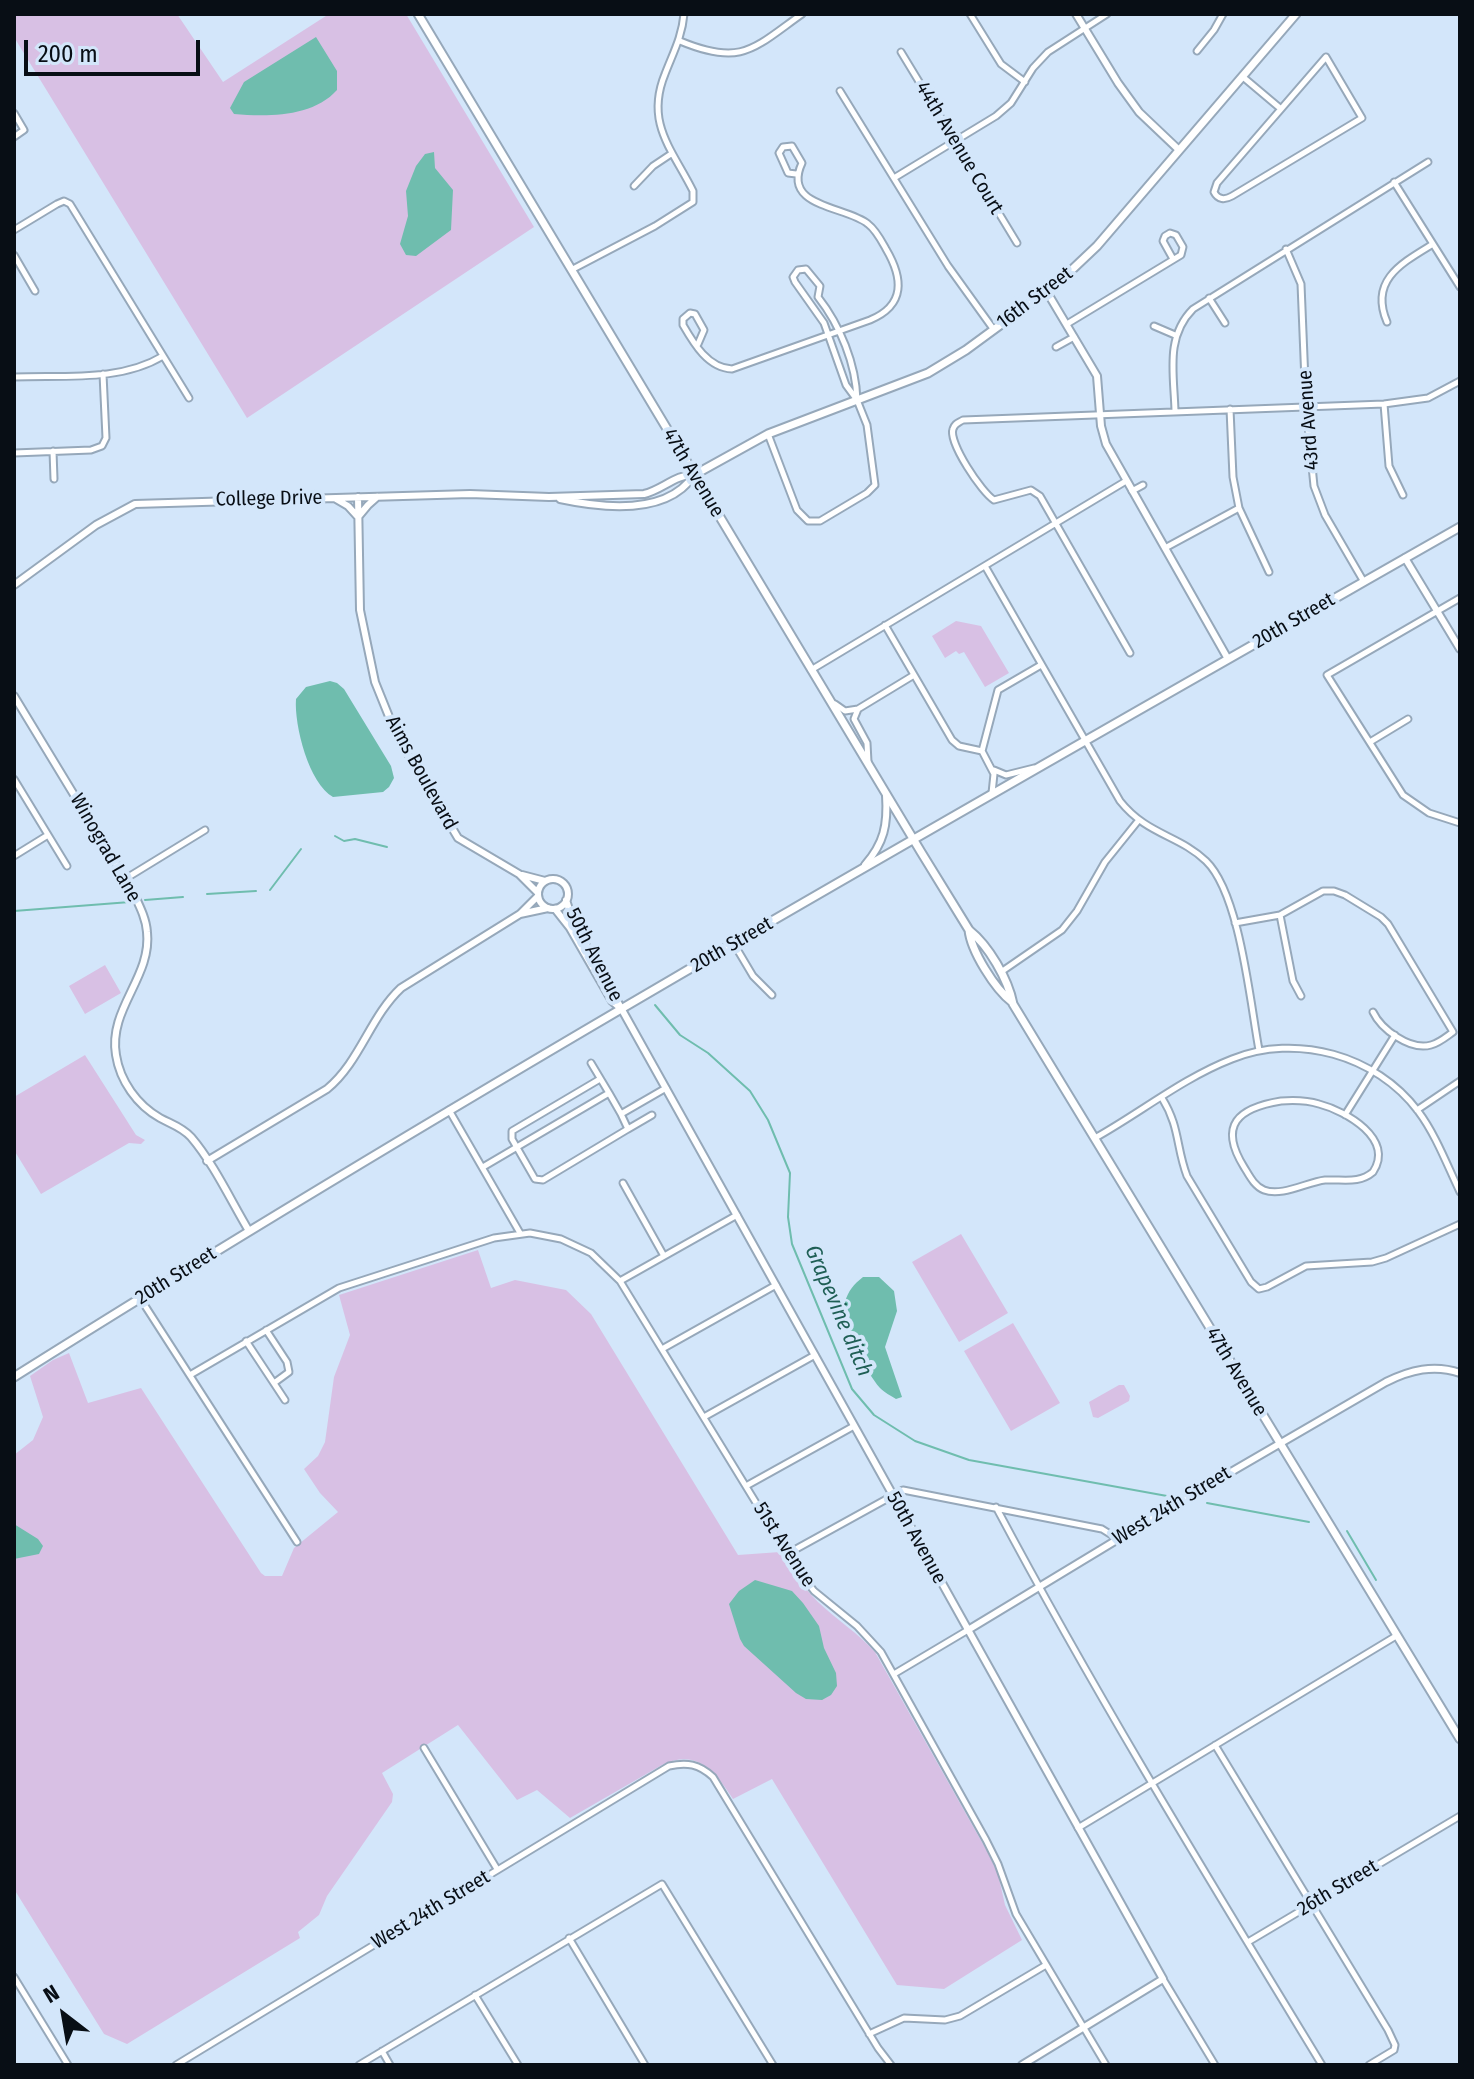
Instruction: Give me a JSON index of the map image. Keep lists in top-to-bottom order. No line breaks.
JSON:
{"streets":{"main road":["16th Street","47th Avenue","20th Street"],"street":["44th Avenue Court","43rd Avenue","College Drive","Aims Boulevard","Winograd Lane","50th Avenue","West 24th Street","51st Avenue","26th Street"]},"crossings":[["16th Street","47th Avenue"],["16th Street","College Drive"],["43rd Avenue","20th Street"],["47th Avenue","College Drive"],["47th Avenue","20th Street"],["47th Avenue","West 24th Street"],["College Drive","Aims Boulevard"],["20th Street","Winograd Lane"],["20th Street","50th Avenue"],["Aims Boulevard","50th Avenue"],["50th Avenue","West 24th Street"],["West 24th Street","51st Avenue"]],"water":["Grapevine ditch"],"scale_bar":"200 m","north":"top left"}
